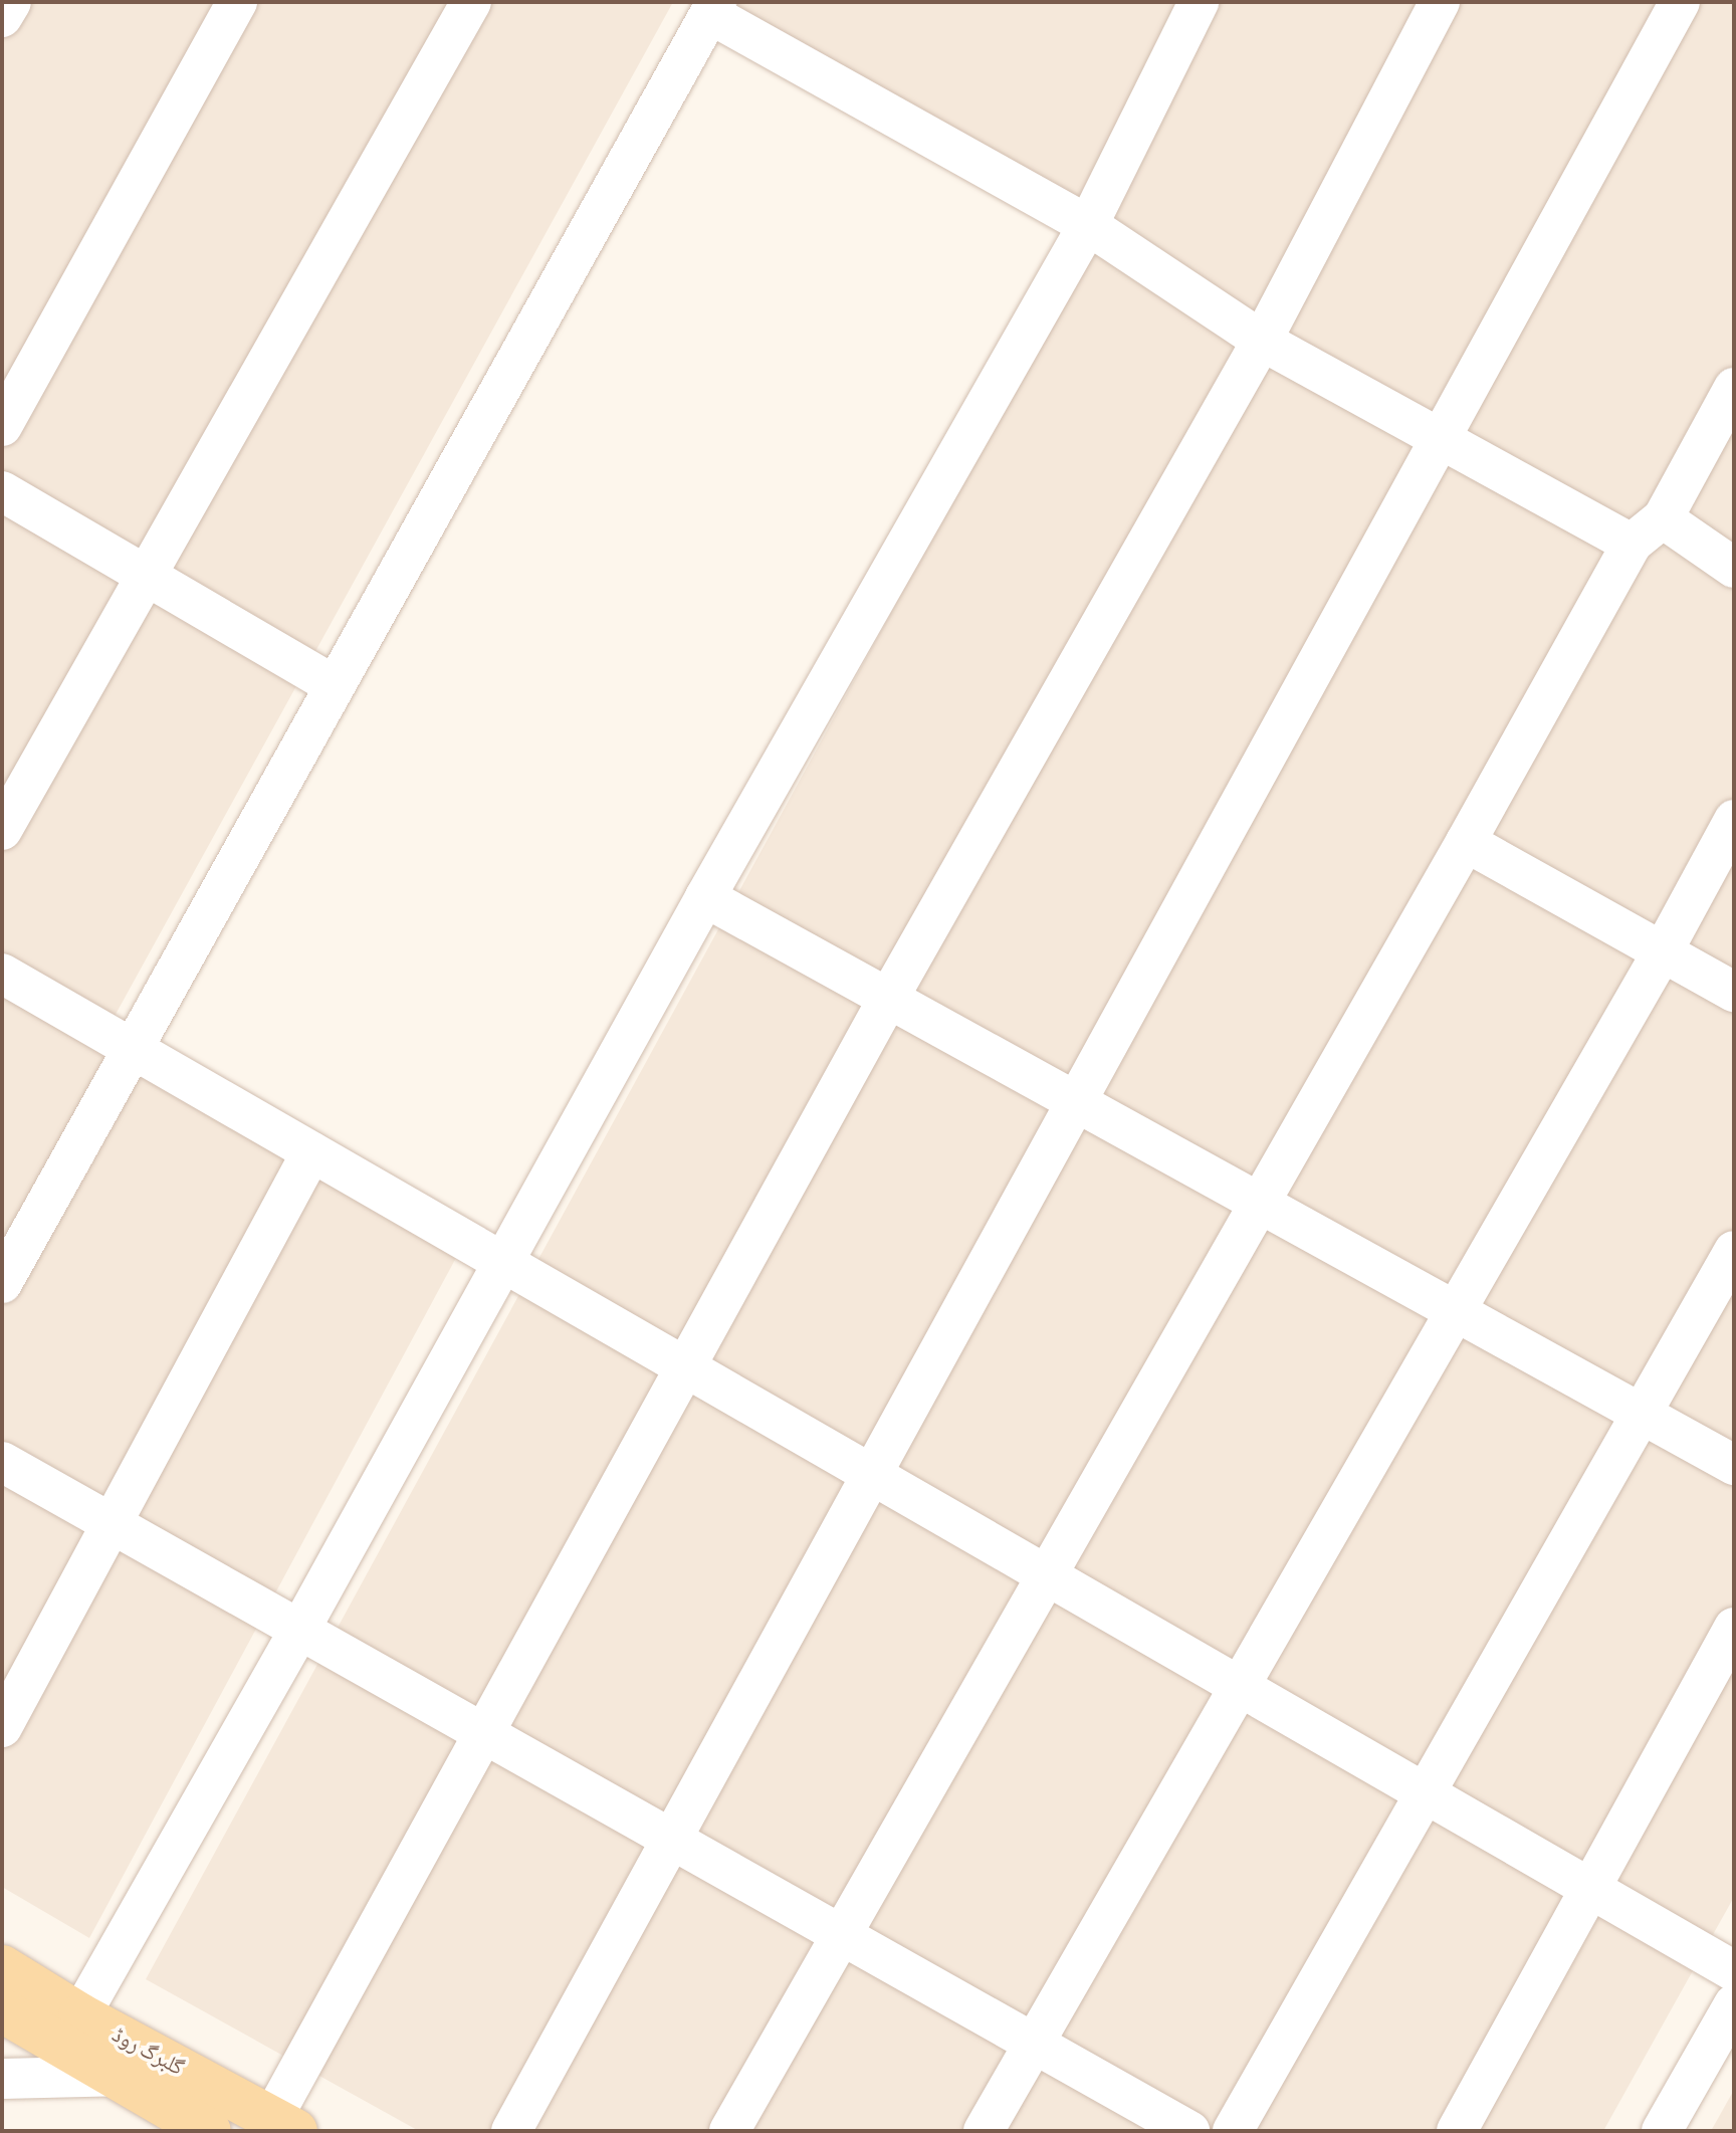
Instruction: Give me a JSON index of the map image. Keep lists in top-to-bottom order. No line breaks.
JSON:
{"streets":{"main road":["گلبرگ روڈ"]}}
